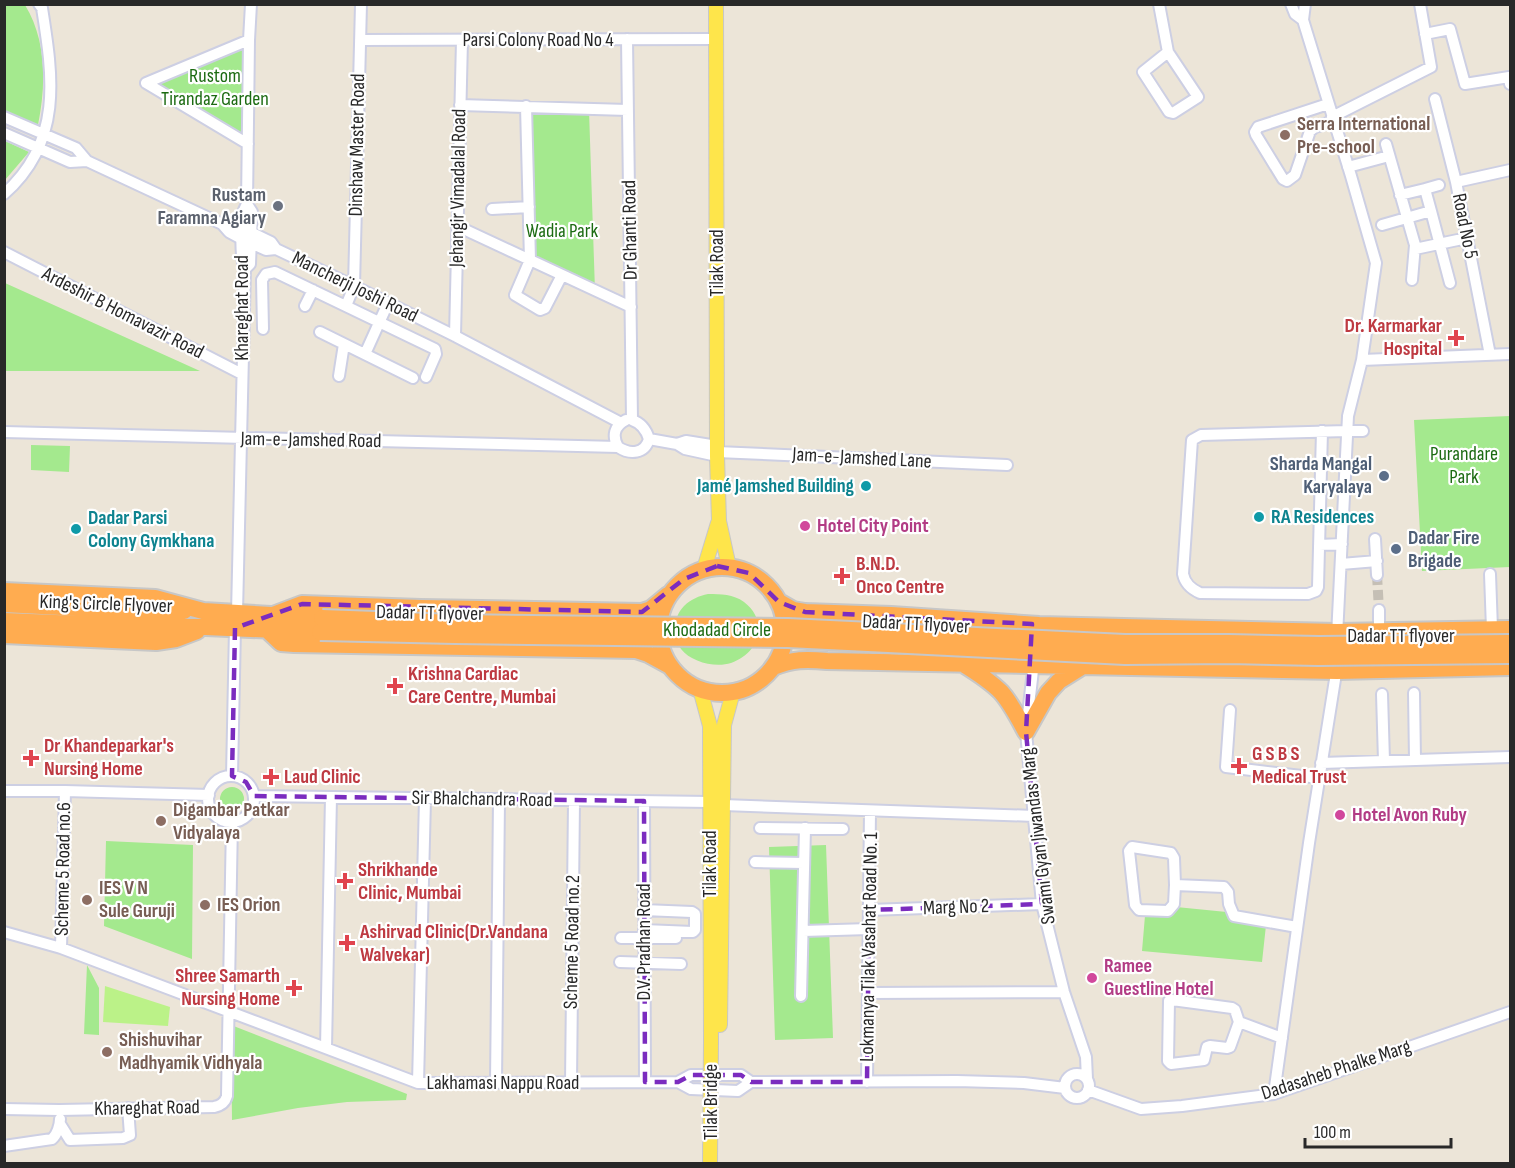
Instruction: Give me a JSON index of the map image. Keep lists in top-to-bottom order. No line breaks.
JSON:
{"streets":{"highway":["King's Circle Flyover","Dadar TT flyover"],"main road":["Tilak Road","Tilak Bridge"],"street":["Parsi Colony Road No 4","Dinshaw Master Road","Jehangir Vimadalal Road","Road No 5","Dr Ghanti Road","Mancherji Joshi Road","Khareghat Road","Ardeshir B Homavazir Road","Jam-e-Jamshed Road","Jam-e-Jamshed Lane","Sir Bhalchandra Road","Swami Gyan Jiwandas Marg","Scheme 5 Road no.6","Marg No 2","Scheme 5 Road no.2","D.V. Pradhan Road","Lokmanya Tilak Vasahat Road No. 1","Dadasaheb Phalke Marg","Lakhamasi Nappu Road"]},"crossings":[["Parsi Colony Road No 4","Dinshaw Master Road"],["Parsi Colony Road No 4","Jehangir Vimadalal Road"],["Parsi Colony Road No 4","Dr Ghanti Road"],["Parsi Colony Road No 4","Tilak Road"],["Dinshaw Master Road","Mancherji Joshi Road"],["Jehangir Vimadalal Road","Mancherji Joshi Road"],["Dr Ghanti Road","Mancherji Joshi Road"],["Dr Ghanti Road","Jam-e-Jamshed Road"],["Dr Ghanti Road","Jam-e-Jamshed Lane"],["Tilak Road","Jam-e-Jamshed Lane"],["Tilak Road","Sir Bhalchandra Road"],["Tilak Road","Tilak Bridge"],["Mancherji Joshi Road","Khareghat Road"],["Mancherji Joshi Road","Jam-e-Jamshed Road"],["Mancherji Joshi Road","Jam-e-Jamshed Lane"],["Khareghat Road","Ardeshir B Homavazir Road"],["Khareghat Road","Jam-e-Jamshed Road"],["Khareghat Road","Sir Bhalchandra Road"],["Khareghat Road","Lakhamasi Nappu Road"],["Jam-e-Jamshed Road","Jam-e-Jamshed Lane"],["Sir Bhalchandra Road","Swami Gyan Jiwandas Marg"],["Sir Bhalchandra Road","Scheme 5 Road no.2"],["Sir Bhalchandra Road","D.V. Pradhan Road"],["Sir Bhalchandra Road","Lokmanya Tilak Vasahat Road No. 1"],["Swami Gyan Jiwandas Marg","Marg No 2"],["Swami Gyan Jiwandas Marg","Dadasaheb Phalke Marg"],["Swami Gyan Jiwandas Marg","Lakhamasi Nappu Road"],["Scheme 5 Road no.6","Lakhamasi Nappu Road"],["Marg No 2","Lokmanya Tilak Vasahat Road No. 1"],["Scheme 5 Road no.2","Lakhamasi Nappu Road"],["D.V. Pradhan Road","Lakhamasi Nappu Road"],["Lokmanya Tilak Vasahat Road No. 1","Lakhamasi Nappu Road"],["Dadasaheb Phalke Marg","Lakhamasi Nappu Road"]],"parks":["Rustom Tirandaz Garden","Wadia Park","Purandare Park","Khodadad Circle"],"places":{"other":["Serra International Pre-school","Rustam Faramna Agiary","Sharda Mangal Karyalaya","Jamé Jamshed Building","RA Residences","Hotel City Point","Dadar Parsi Colony Gymkhana","Dadar Fire Brigade","Hotel Avon Ruby","Digambar Patkar Vidyalaya","IES V N Sule Guruji","IES Orion","Ramee Guestline Hotel","Shishuvihar Madhyamik Vidhyala"],"health":["Dr. Karmarkar Hospital","B.N.D. Onco Centre","Krishna Cardiac Care Centre, Mumbai","Dr Khandeparkar's Nursing Home","G S B S Medical Trust","Laud Clinic","Shrikhande Clinic, Mumbai","Ashirvad Clinic(Dr.Vandana Walvekar)","Shree Samarth Nursing Home"]},"scale_bar":"100 m"}
